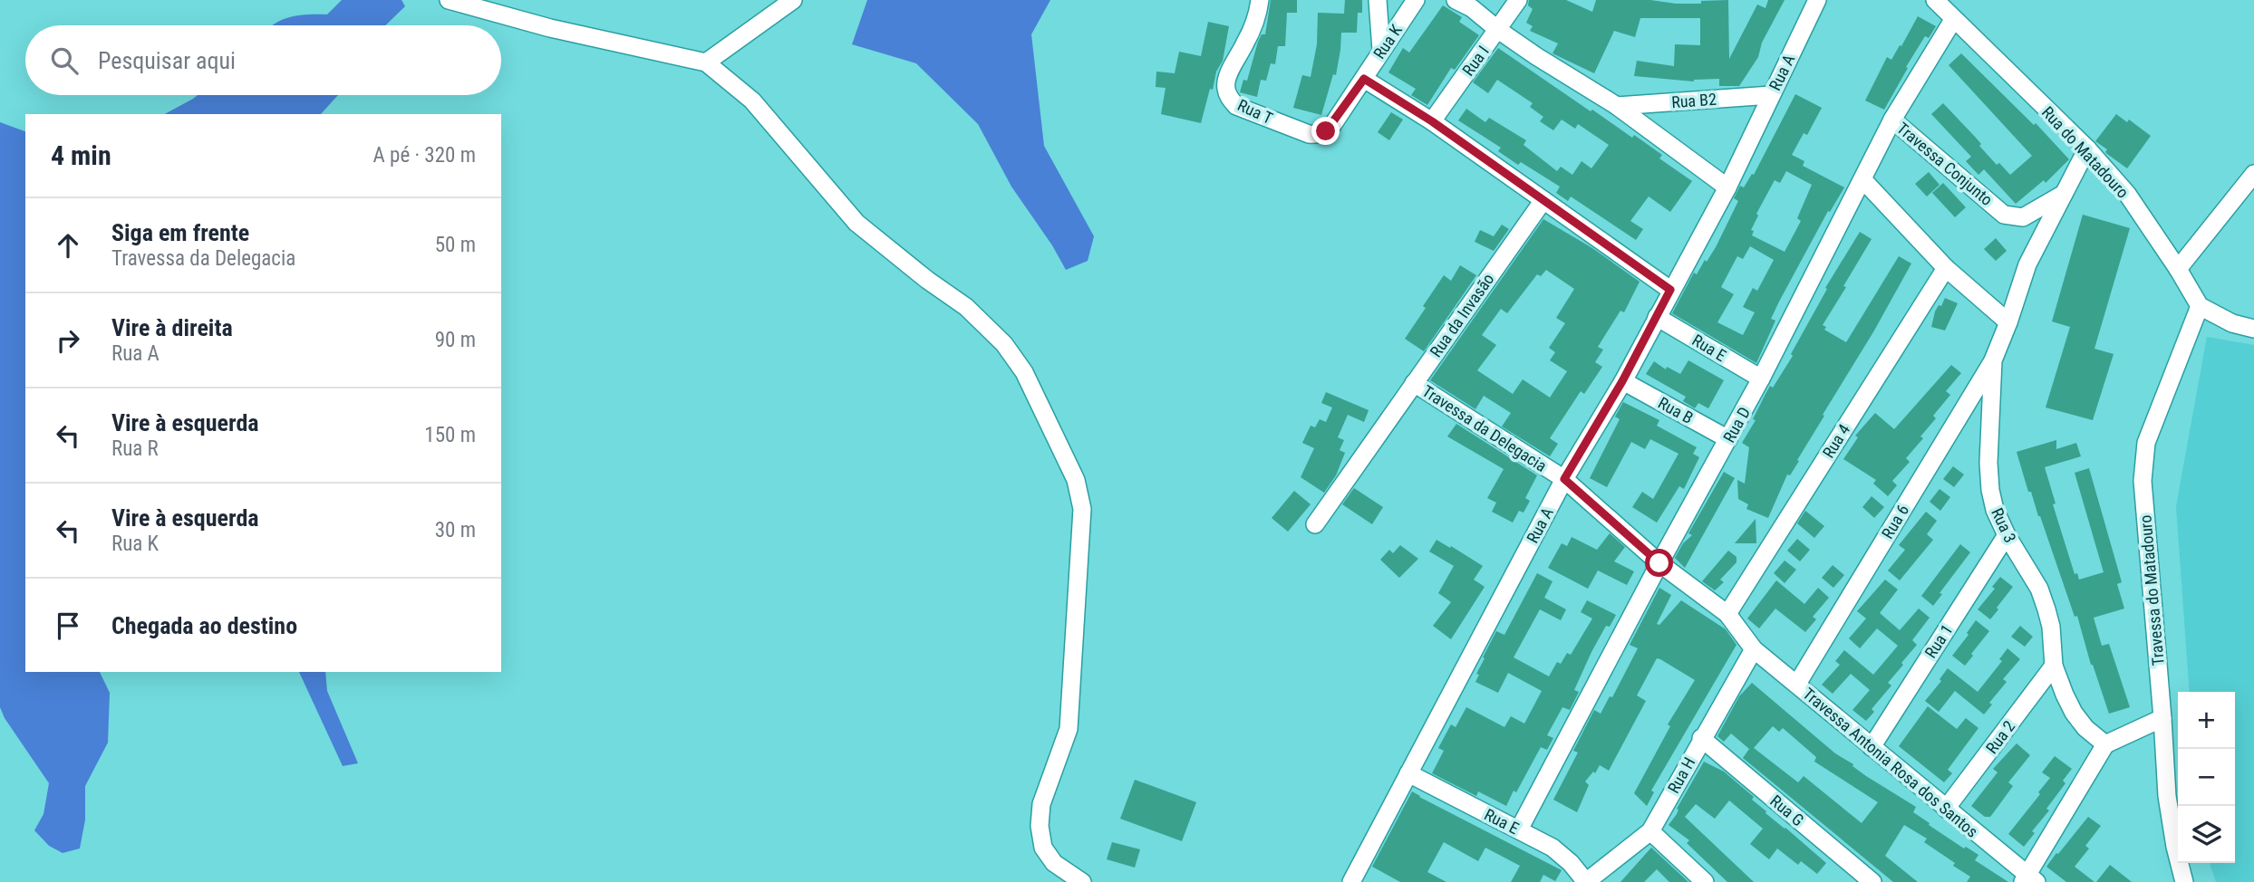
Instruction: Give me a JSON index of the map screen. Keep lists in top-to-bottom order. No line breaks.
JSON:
{"streets":{"street":["Rua K","Rua I","Rua A","Rua B2","Rua T","Rua do Matadouro","Travessa Conjunto","Rua da Invasão","Rua E","Rua B","Rua D","Travessa da Delegacia","Rua 4","Rua 6","Rua 3","Travessa do Matadouro","Rua 1","Rua 2","Travessa Antonia Rosa dos Santos","Rua H","Rua G"]},"crossings":[["Rua K","Rua T"],["Rua A","Rua B2"],["Rua A","Rua E"],["Rua A","Rua B"],["Rua A","Travessa da Delegacia"],["Rua do Matadouro","Rua D"],["Rua do Matadouro","Rua 3"],["Rua do Matadouro","Travessa do Matadouro"],["Travessa Conjunto","Rua D"],["Travessa Conjunto","Rua 3"],["Rua da Invasão","Travessa da Delegacia"],["Rua E","Rua D"],["Rua E","Rua H"],["Rua B","Rua D"],["Rua D","Travessa da Delegacia"],["Travessa da Delegacia","Rua 4"],["Travessa da Delegacia","Travessa Antonia Rosa dos Santos"],["Travessa da Delegacia","Rua H"],["Rua 6","Rua 3"],["Rua 6","Travessa Antonia Rosa dos Santos"],["Rua 3","Rua 1"],["Rua 3","Rua 2"],["Rua 1","Travessa Antonia Rosa dos Santos"],["Rua 2","Travessa Antonia Rosa dos Santos"],["Travessa Antonia Rosa dos Santos","Rua H"],["Rua H","Rua G"]],"page":{"search":"Pesquisar aqui","heading":["4 min","A pé · 320 m"],"list":[["Siga em frente","Travessa da Delegacia","50 m"],["Vire à direita","Rua A","90 m"],["Vire à esquerda","Rua R","150 m"],["Vire à esquerda","Rua K","30 m"],"Chegada ao destino"],"map_buttons":["+","−"]}}
